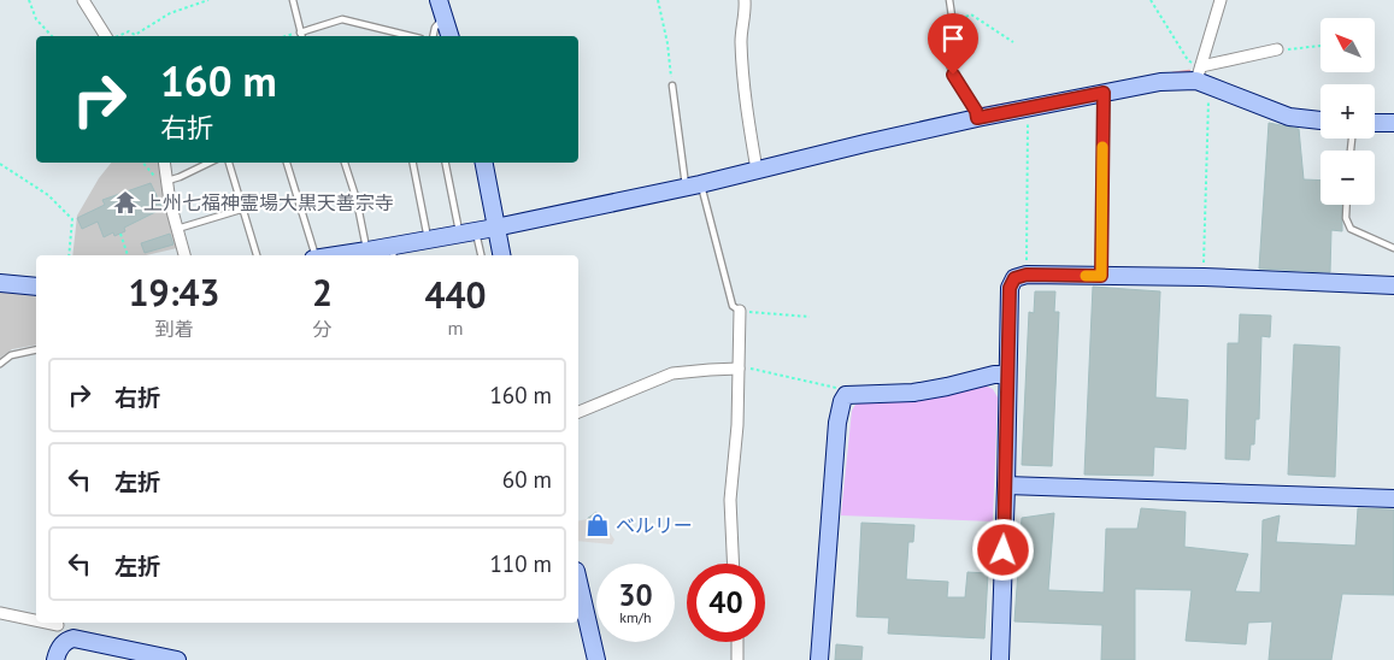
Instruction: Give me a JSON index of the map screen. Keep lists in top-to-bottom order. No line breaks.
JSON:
{"places":{"temple":["上州七福神霊場大黒天善宗寺"],"shop":["ベルリー"]},"north":"top left","page":{"map_buttons":["+","−"],"turn":["160 m","右折"],"eta":["19:43","到着","2","分","440","m"],"list":[{"name":"右折","value":"160 m"},{"name":"左折","value":"60 m"},{"name":"左折","value":"110 m"}],"speed":"30 km/h","limit":"40"}}
